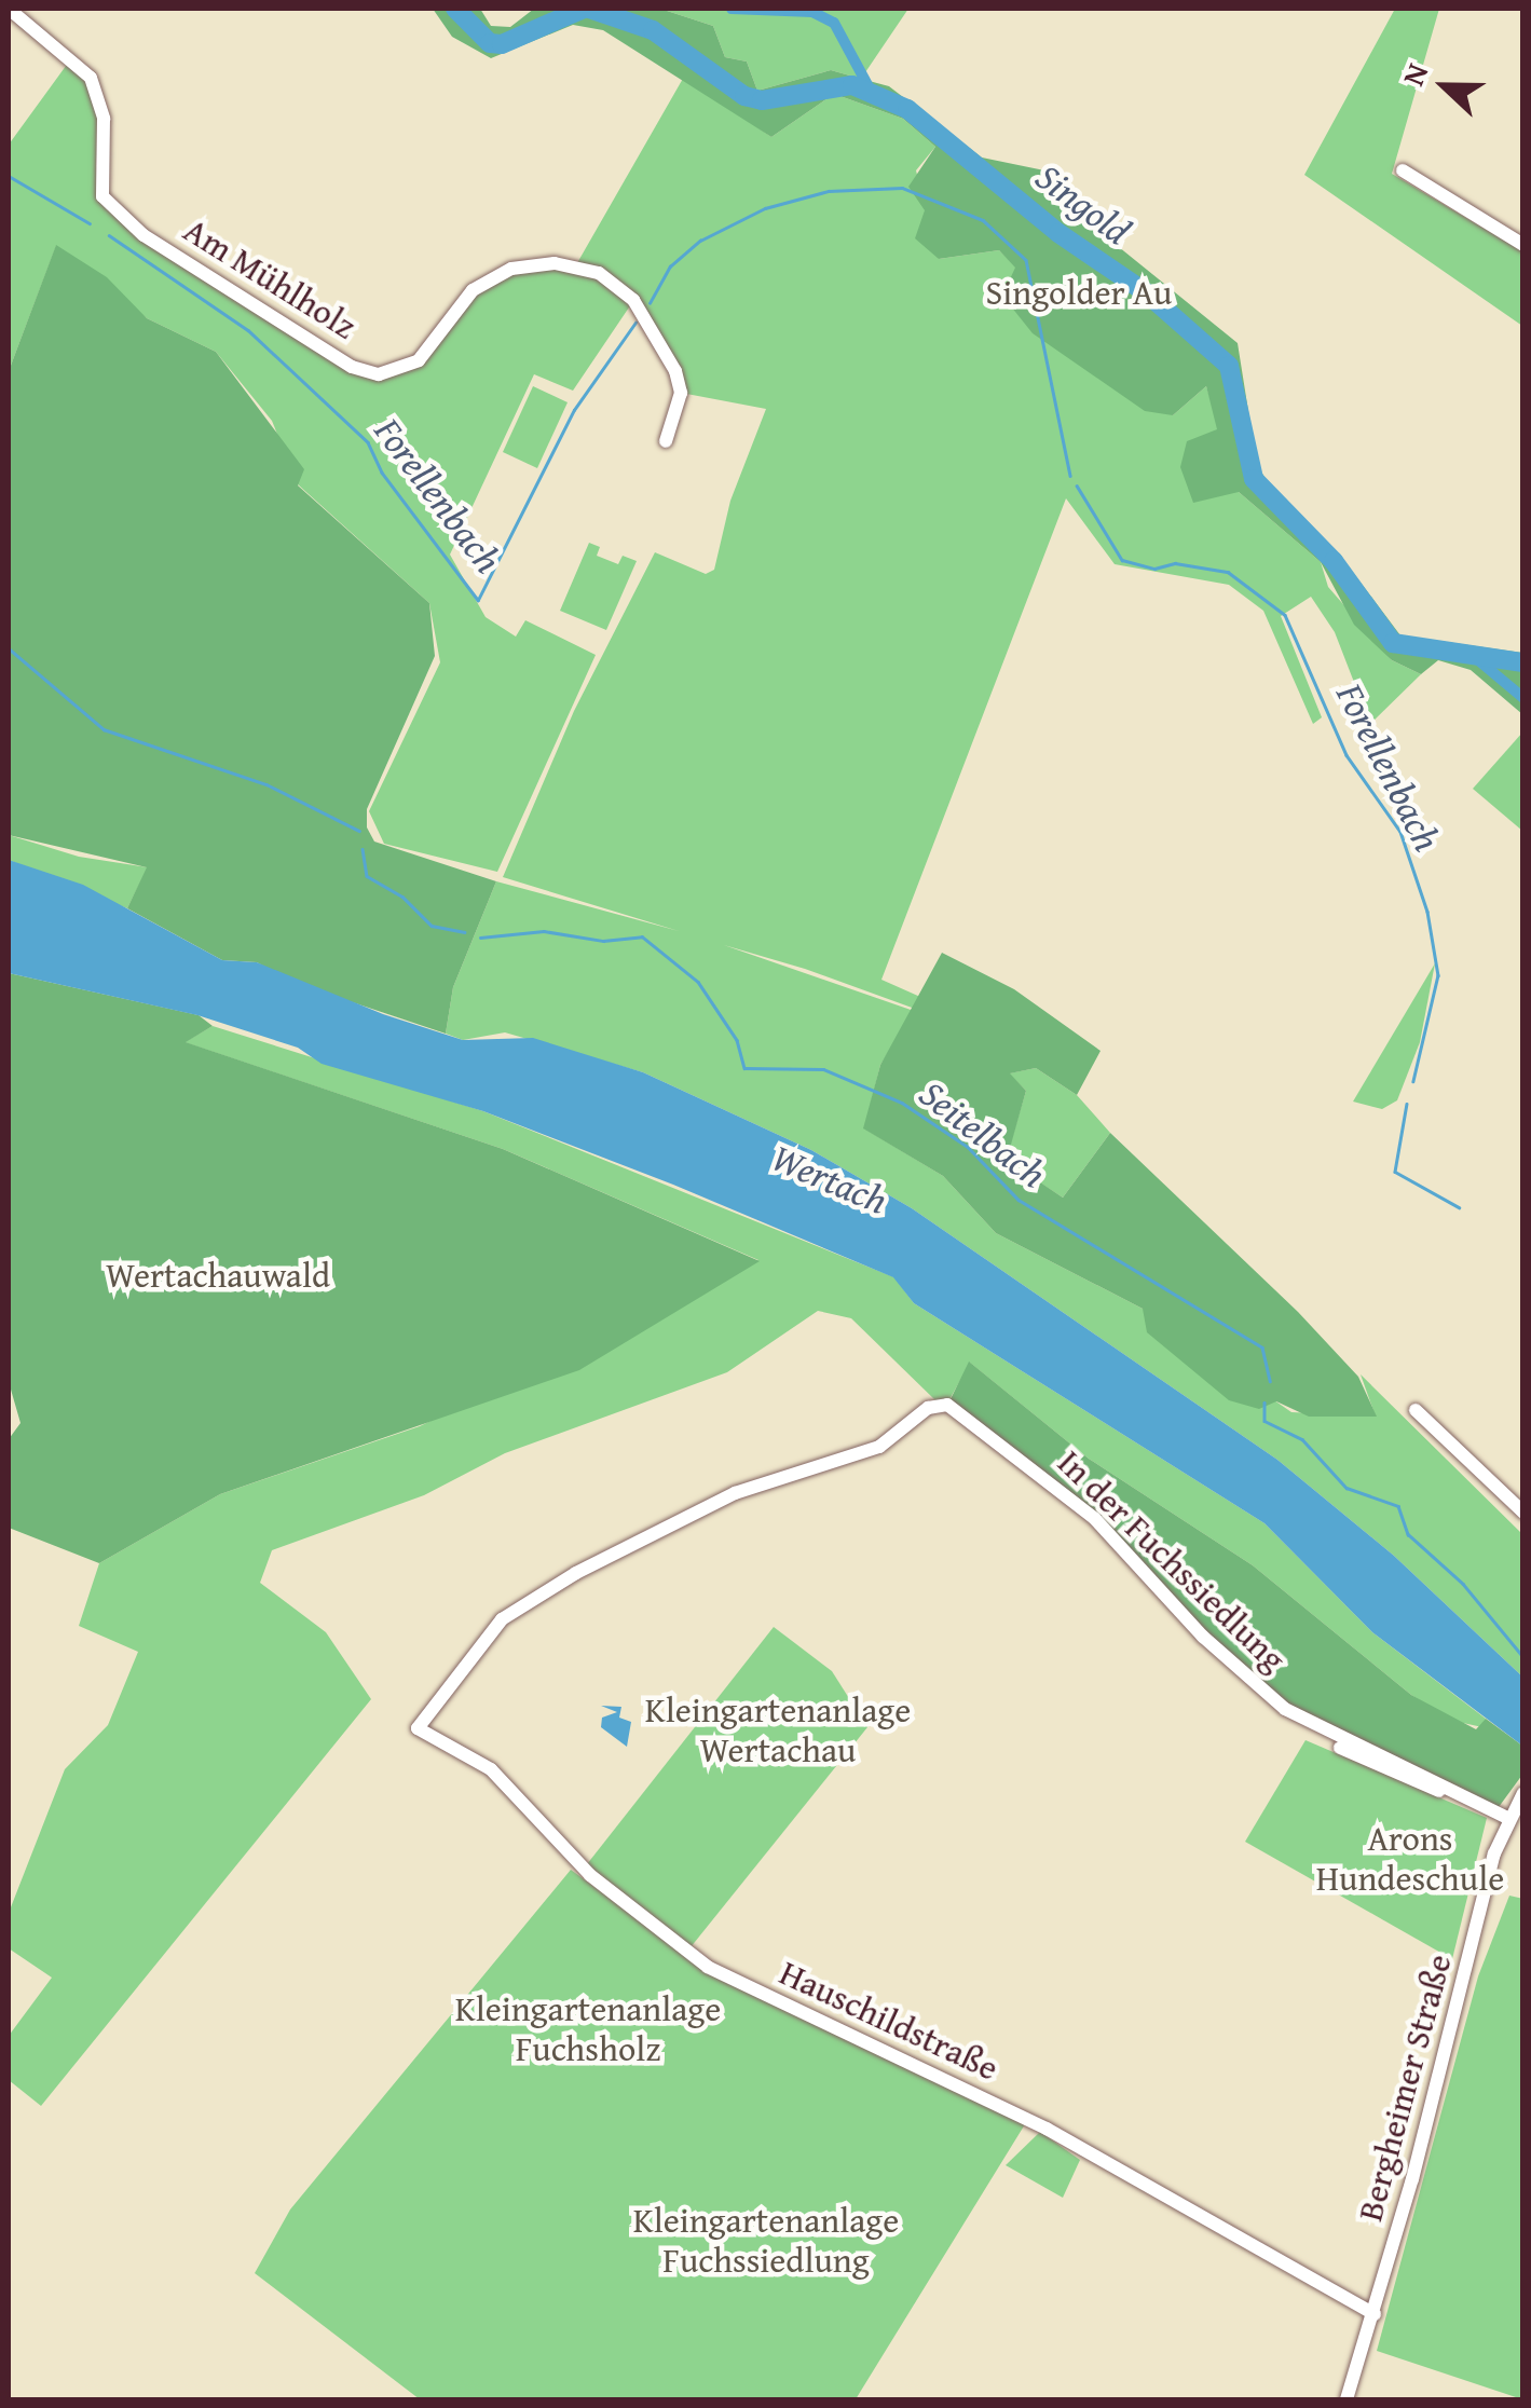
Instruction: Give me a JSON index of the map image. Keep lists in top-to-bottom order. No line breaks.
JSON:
{"streets":{"street":["Am Mühlholz","In der Fuchssiedlung","Hauschildstraße","Bergheimer Straße"]},"crossings":[["In der Fuchssiedlung","Hauschildstraße"],["In der Fuchssiedlung","Bergheimer Straße"],["Hauschildstraße","Bergheimer Straße"]],"water":["Singold","Forellenbach","Seitelbach","Wertach"],"parks":["Singolder Au","Wertachauwald","Kleingartenanlage Wertachau","Arons Hundeschule","Kleingartenanlage Fuchsholz","Kleingartenanlage Fuchssiedlung"],"north":"left"}
